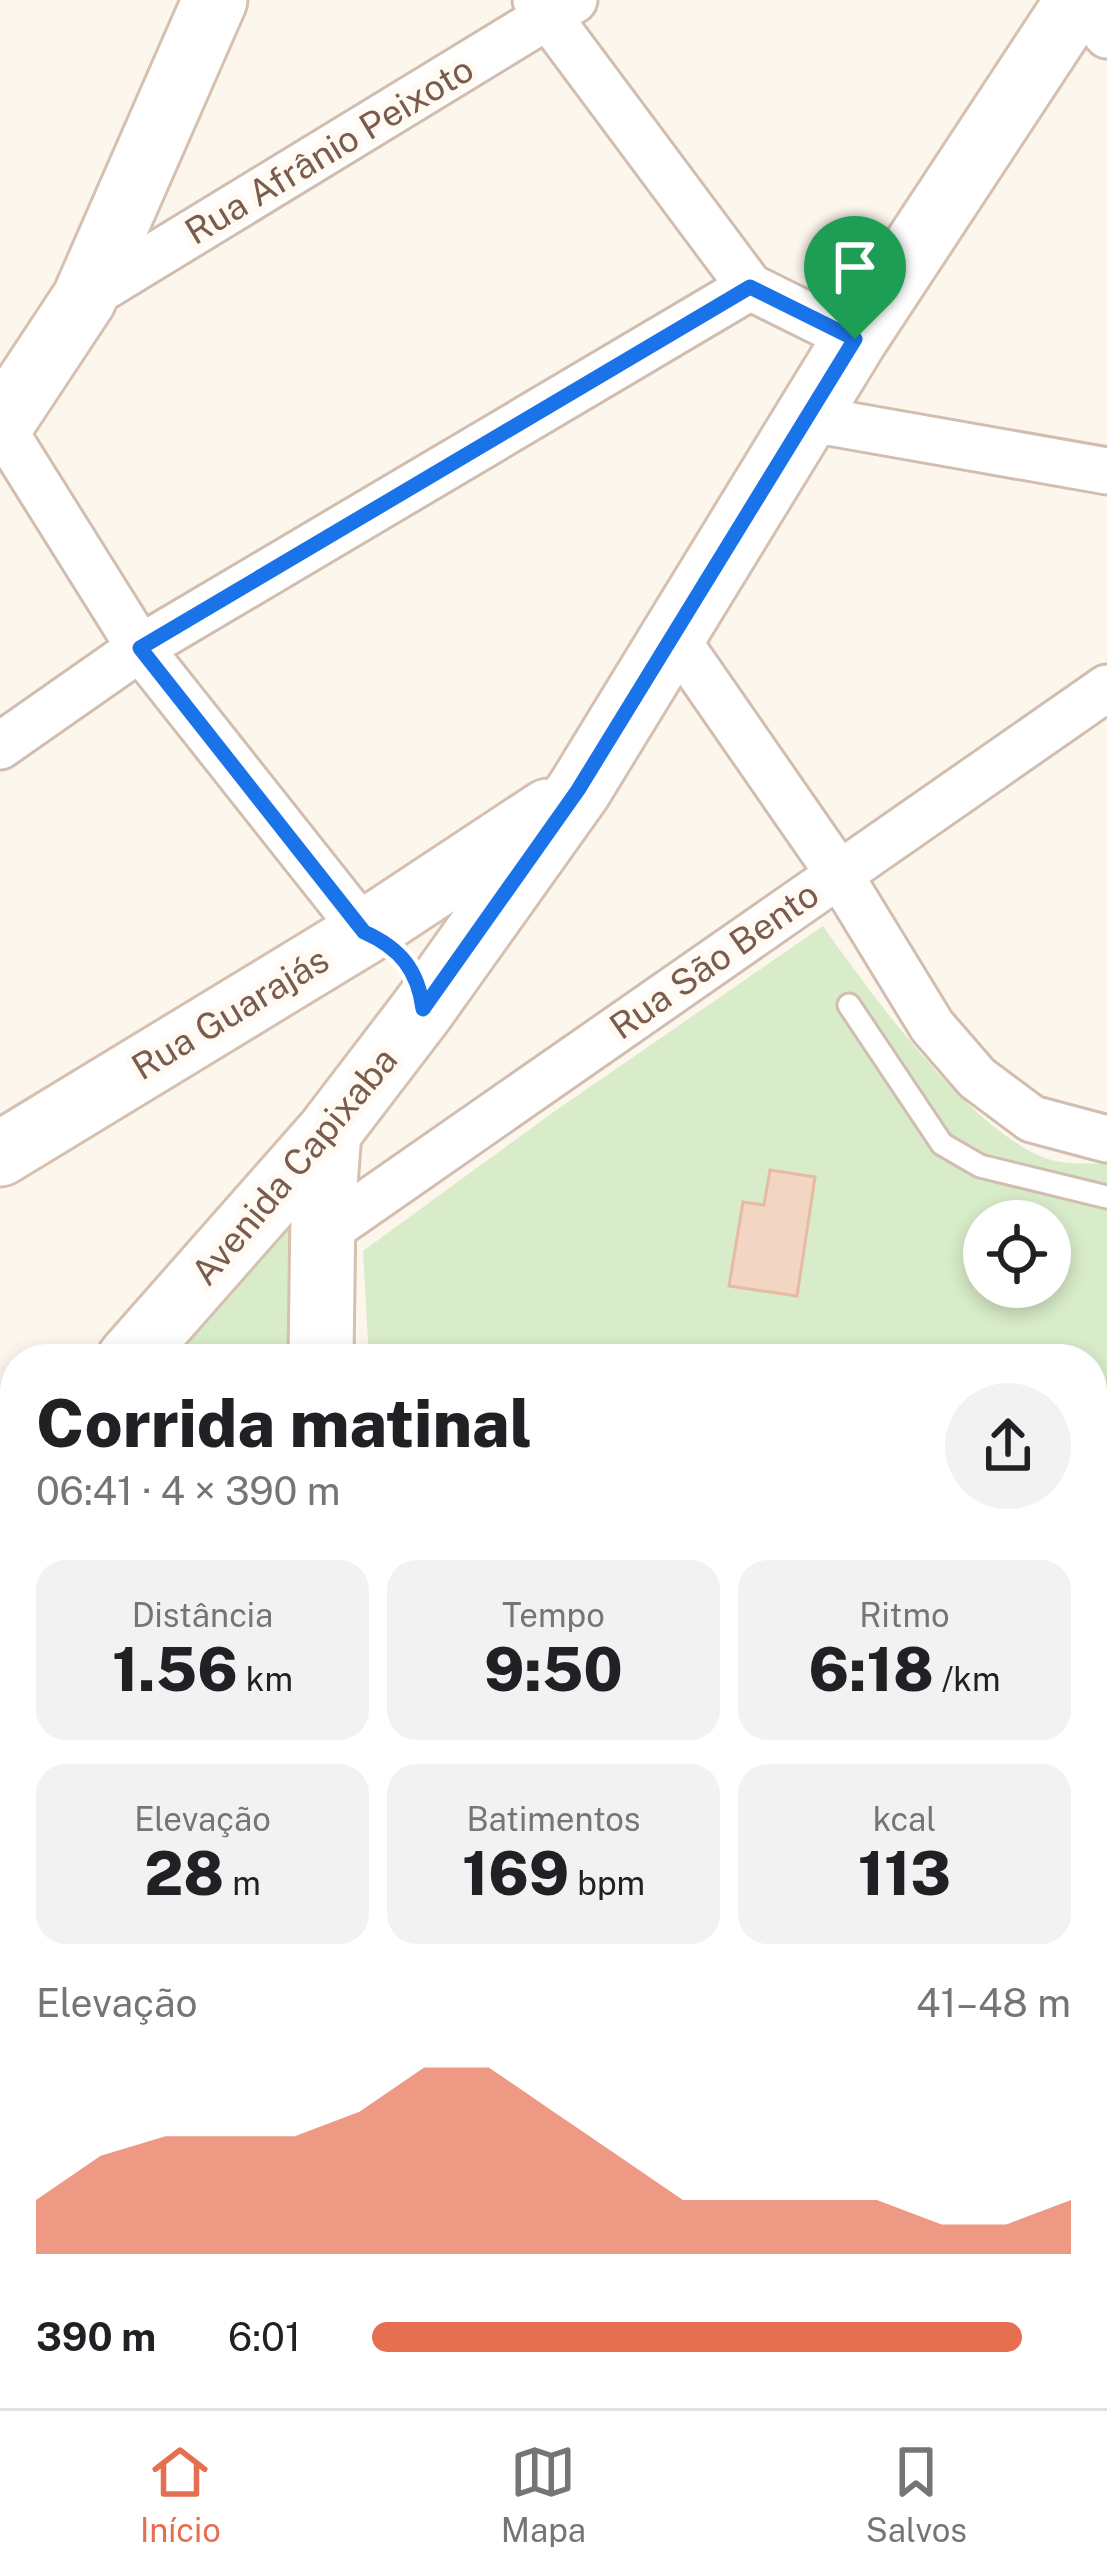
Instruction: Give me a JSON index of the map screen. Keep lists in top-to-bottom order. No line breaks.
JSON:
{"streets":{"main road":["Rua Guarajás","Avenida Capixaba"],"street":["Rua Afrânio Peixoto","Rua São Bento"]},"crossings":[["Rua Guarajás","Avenida Capixaba"]],"page":{"heading":["Corrida matinal","06:41 · 4 × 390 m"],"stats":[["Distância","1.56 km"],["Tempo","9:50"],["Ritmo","6:18 /km"],["Elevação","28 m"],["Batimentos","169 bpm"],["kcal","113"]],"chart":["Elevação","41–48 m"],"list":[{"name":"390 m","note":"6:01"}],"tabs":["Início","Mapa","Salvos"]}}
